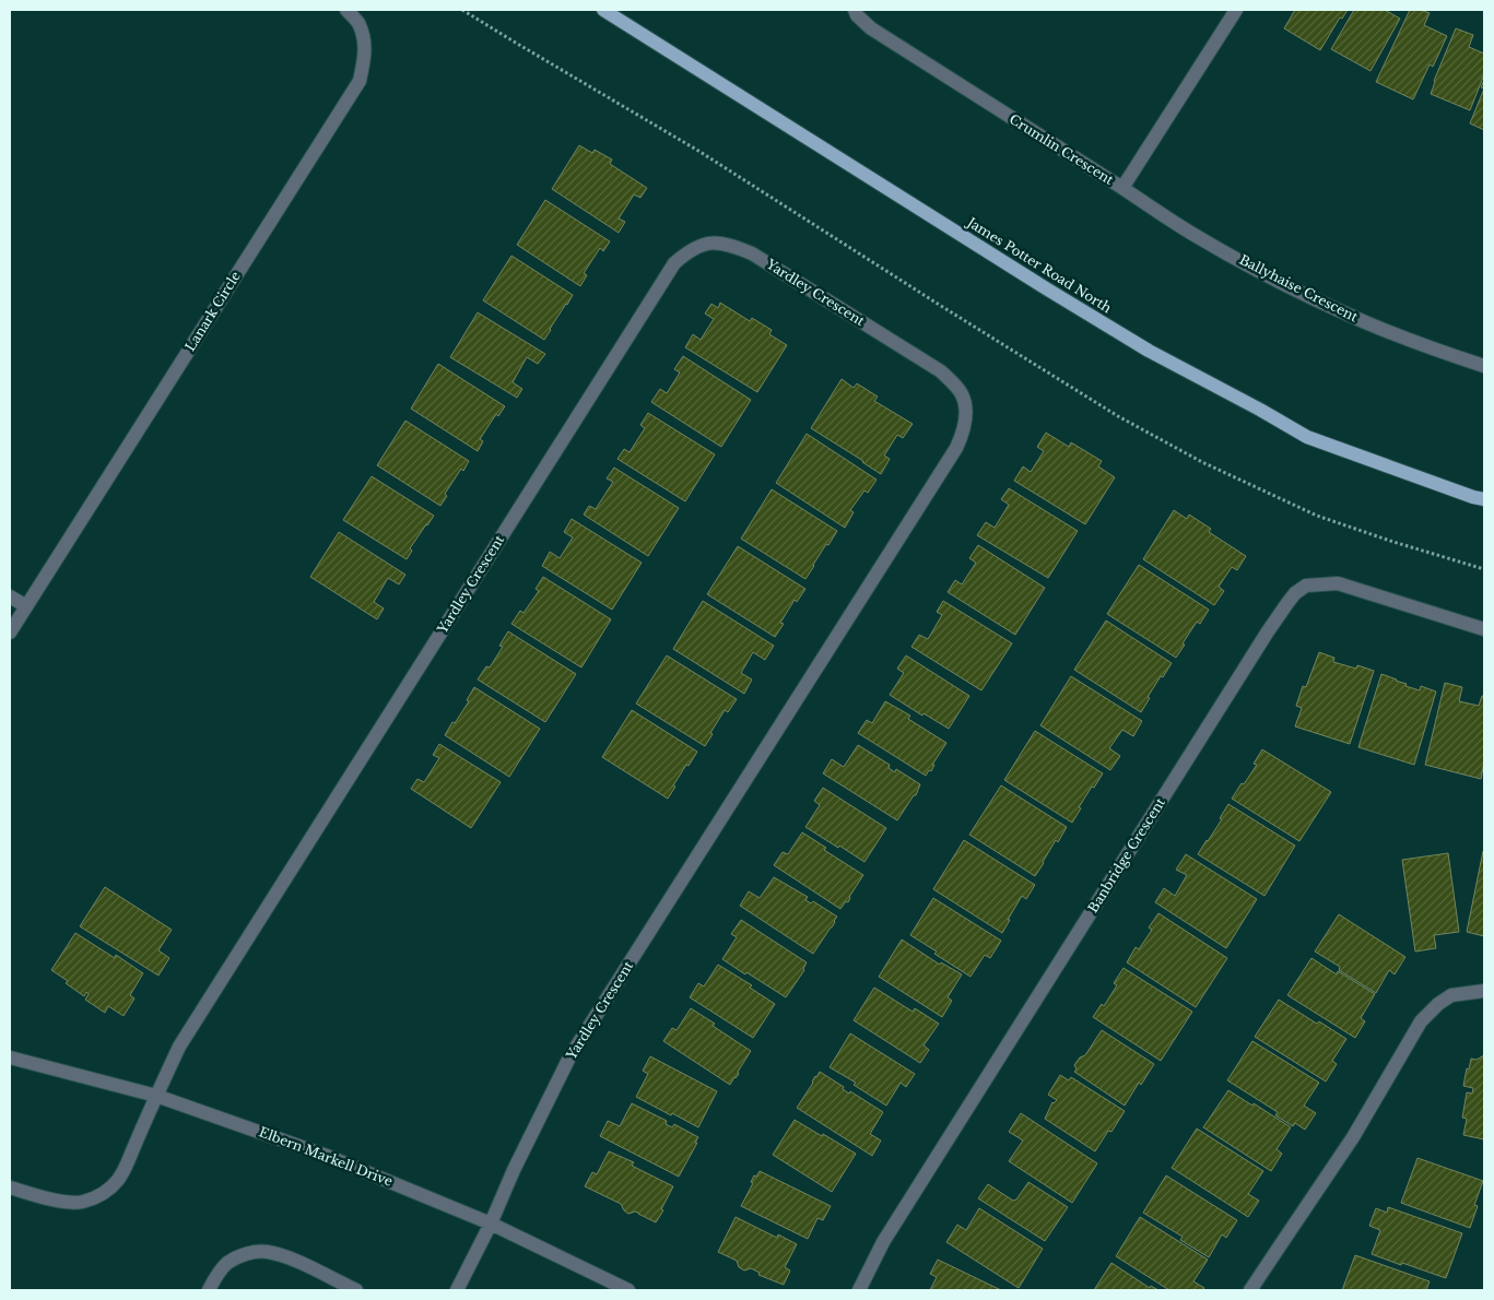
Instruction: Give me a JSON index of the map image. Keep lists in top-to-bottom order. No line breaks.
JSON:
{"streets":{"main road":["James Potter Road North"],"street":["Crumlin Crescent","Ballyhaise Crescent","Yardley Crescent","Lanark Circle","Banbridge Crescent","Elbern Markell Drive"]},"crossings":[["Crumlin Crescent","Ballyhaise Crescent"],["Yardley Crescent","Elbern Markell Drive"]]}
